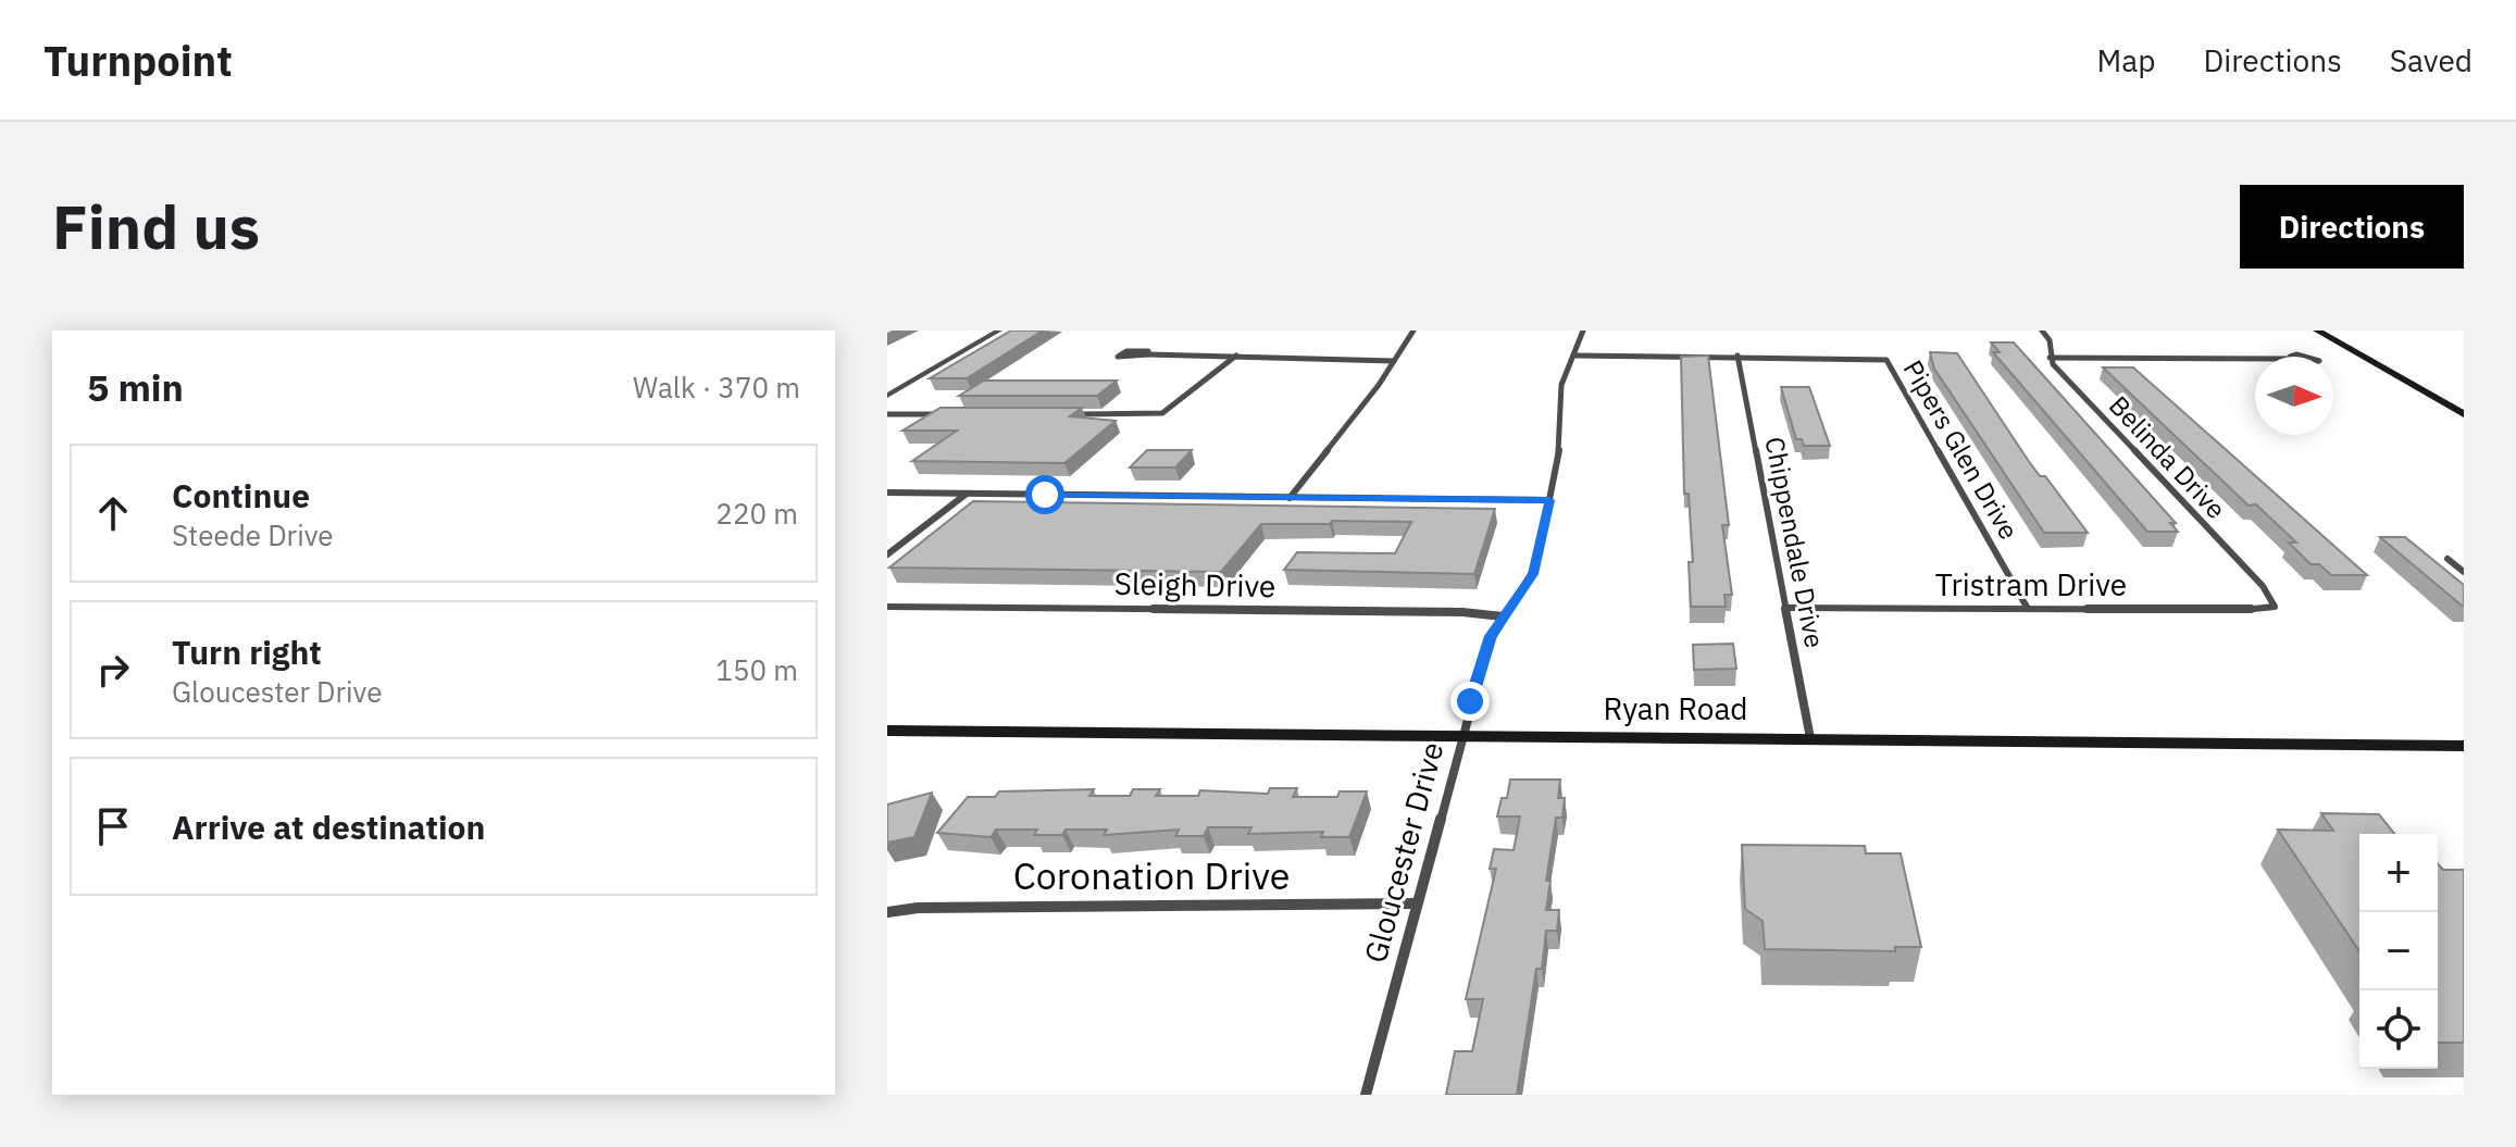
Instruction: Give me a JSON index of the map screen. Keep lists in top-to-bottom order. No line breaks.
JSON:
{"streets":{"main road":["Ryan Road"],"street":["Pipers Glen Drive","Belinda Drive","Chippendale Drive","Sleigh Drive","Tristram Drive","Gloucester Drive","Coronation Drive"]},"crossings":[["Pipers Glen Drive","Chippendale Drive"],["Pipers Glen Drive","Tristram Drive"],["Belinda Drive","Tristram Drive"],["Chippendale Drive","Tristram Drive"],["Chippendale Drive","Ryan Road"],["Sleigh Drive","Gloucester Drive"],["Ryan Road","Gloucester Drive"],["Gloucester Drive","Coronation Drive"]],"north":"right","page":{"header":"Turnpoint","nav":["Map","Directions","Saved"],"buttons":"Directions","title":"Find us","heading":["5 min","Walk · 370 m"],"list":[["Continue","Steede Drive","220 m"],["Turn right","Gloucester Drive","150 m"],"Arrive at destination"],"map_buttons":["+","−"]}}
